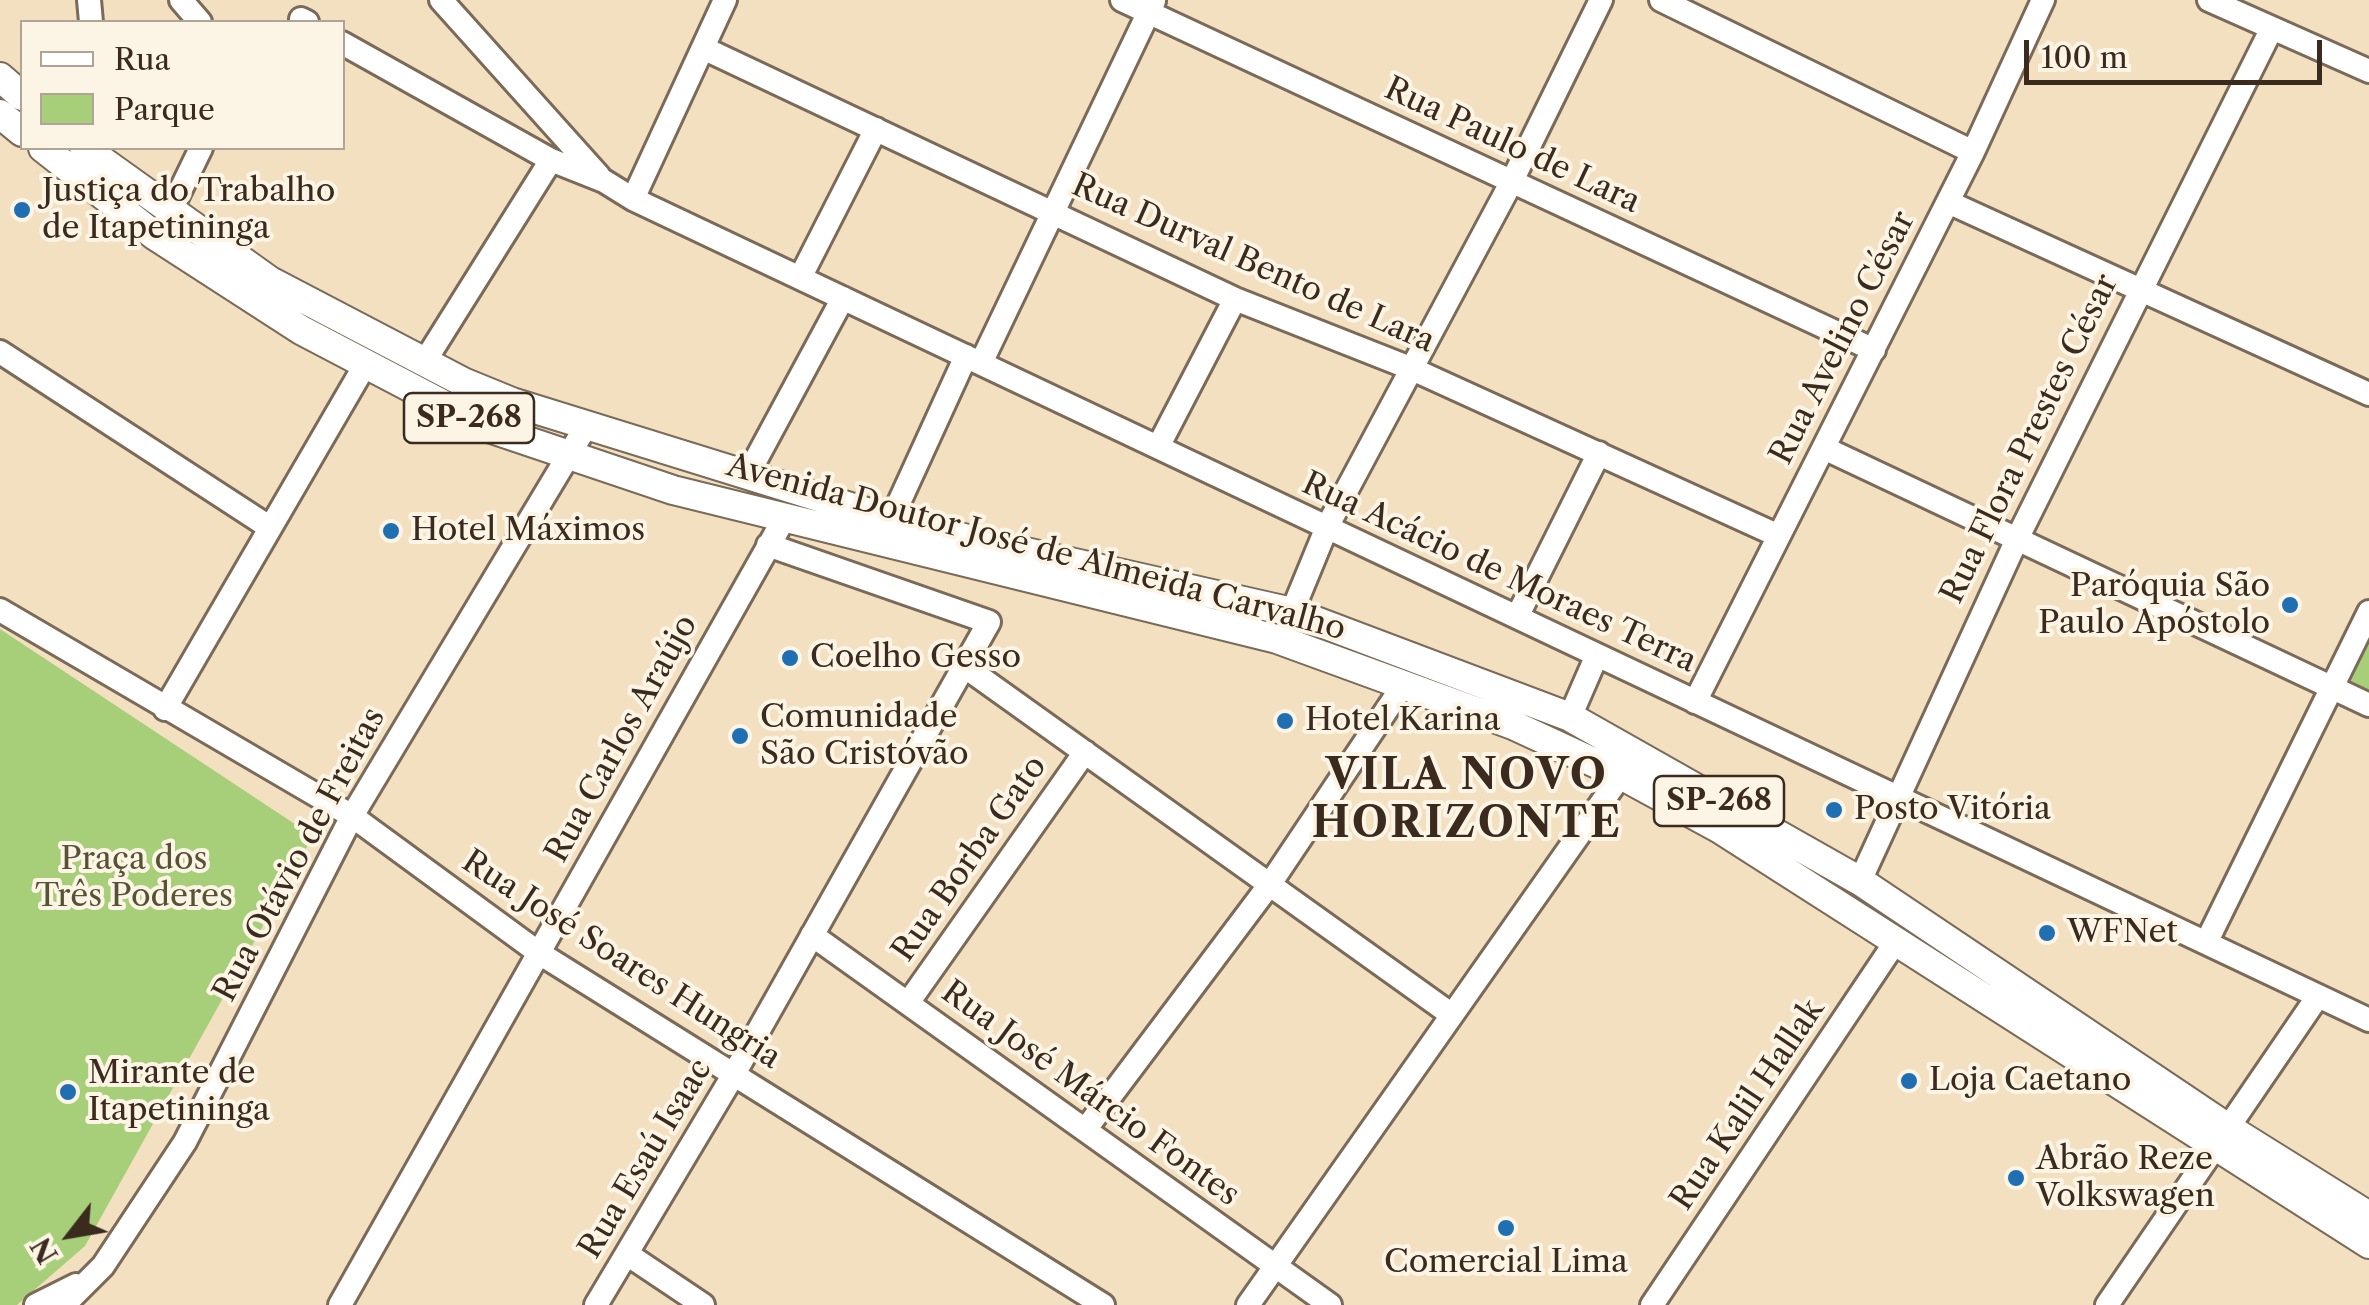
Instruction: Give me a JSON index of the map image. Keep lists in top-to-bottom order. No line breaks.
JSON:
{"streets":{"main road":["SP-268","Avenida Doutor José de Almeida Carvalho"],"street":["Rua Paulo de Lara","Rua Durval Bento de Lara","Rua Avelino César","Rua Flora Prestes César","Rua Acácio de Moraes Terra","Rua Carlos Araújo","Rua Otávio de Freitas","Rua Borba Gato","Rua José Soares Hungria","Rua José Márcio Fontes","Rua Kalil Hallak","Rua Esaú Isaac"]},"crossings":[["Rua Paulo de Lara","Rua Avelino César"],["Rua Durval Bento de Lara","Rua Avelino César"],["Rua Avelino César","Rua Acácio de Moraes Terra"],["Rua Flora Prestes César","Avenida Doutor José de Almeida Carvalho"],["Rua Flora Prestes César","Rua Acácio de Moraes Terra"],["Avenida Doutor José de Almeida Carvalho","Rua Carlos Araújo"],["Avenida Doutor José de Almeida Carvalho","Rua Otávio de Freitas"],["Avenida Doutor José de Almeida Carvalho","Rua Kalil Hallak"],["Rua Carlos Araújo","Rua José Soares Hungria"],["Rua Carlos Araújo","Rua Esaú Isaac"],["Rua Otávio de Freitas","Rua José Soares Hungria"],["Rua Borba Gato","Rua José Márcio Fontes"],["Rua José Soares Hungria","Rua Esaú Isaac"],["Rua José Márcio Fontes","Rua Esaú Isaac"]],"districts":["VILA NOVO HORIZONTE"],"parks":["Praça dos Três Poderes"],"places":["Justiça do Trabalho de Itapetininga","Hotel Máximos","Paróquia São Paulo Apóstolo","Coelho Gesso","Hotel Karina","Comunidade São Cristóvão","Posto Vitória","WFNet","Loja Caetano","Mirante de Itapetininga","Abrão Reze Volkswagen","Comercial Lima"],"legend":["Rua","Parque"],"scale_bar":"100 m","north":"bottom left"}
